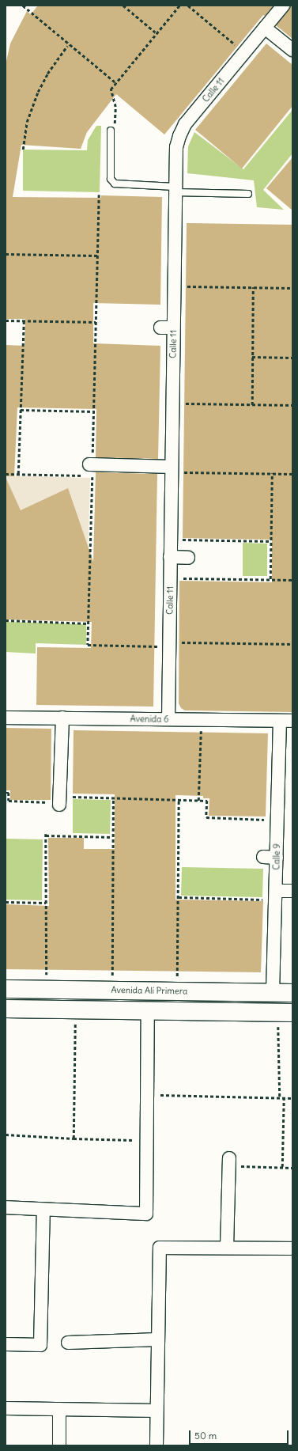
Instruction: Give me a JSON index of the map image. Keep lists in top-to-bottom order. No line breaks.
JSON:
{"streets":{"main road":["Avenida Alí Primera"],"street":["Calle 11","Avenida 6","Calle 9"]},"crossings":[["Calle 11","Avenida 6"],["Avenida 6","Calle 9"],["Calle 9","Avenida Alí Primera"]],"scale_bar":"50 m"}
